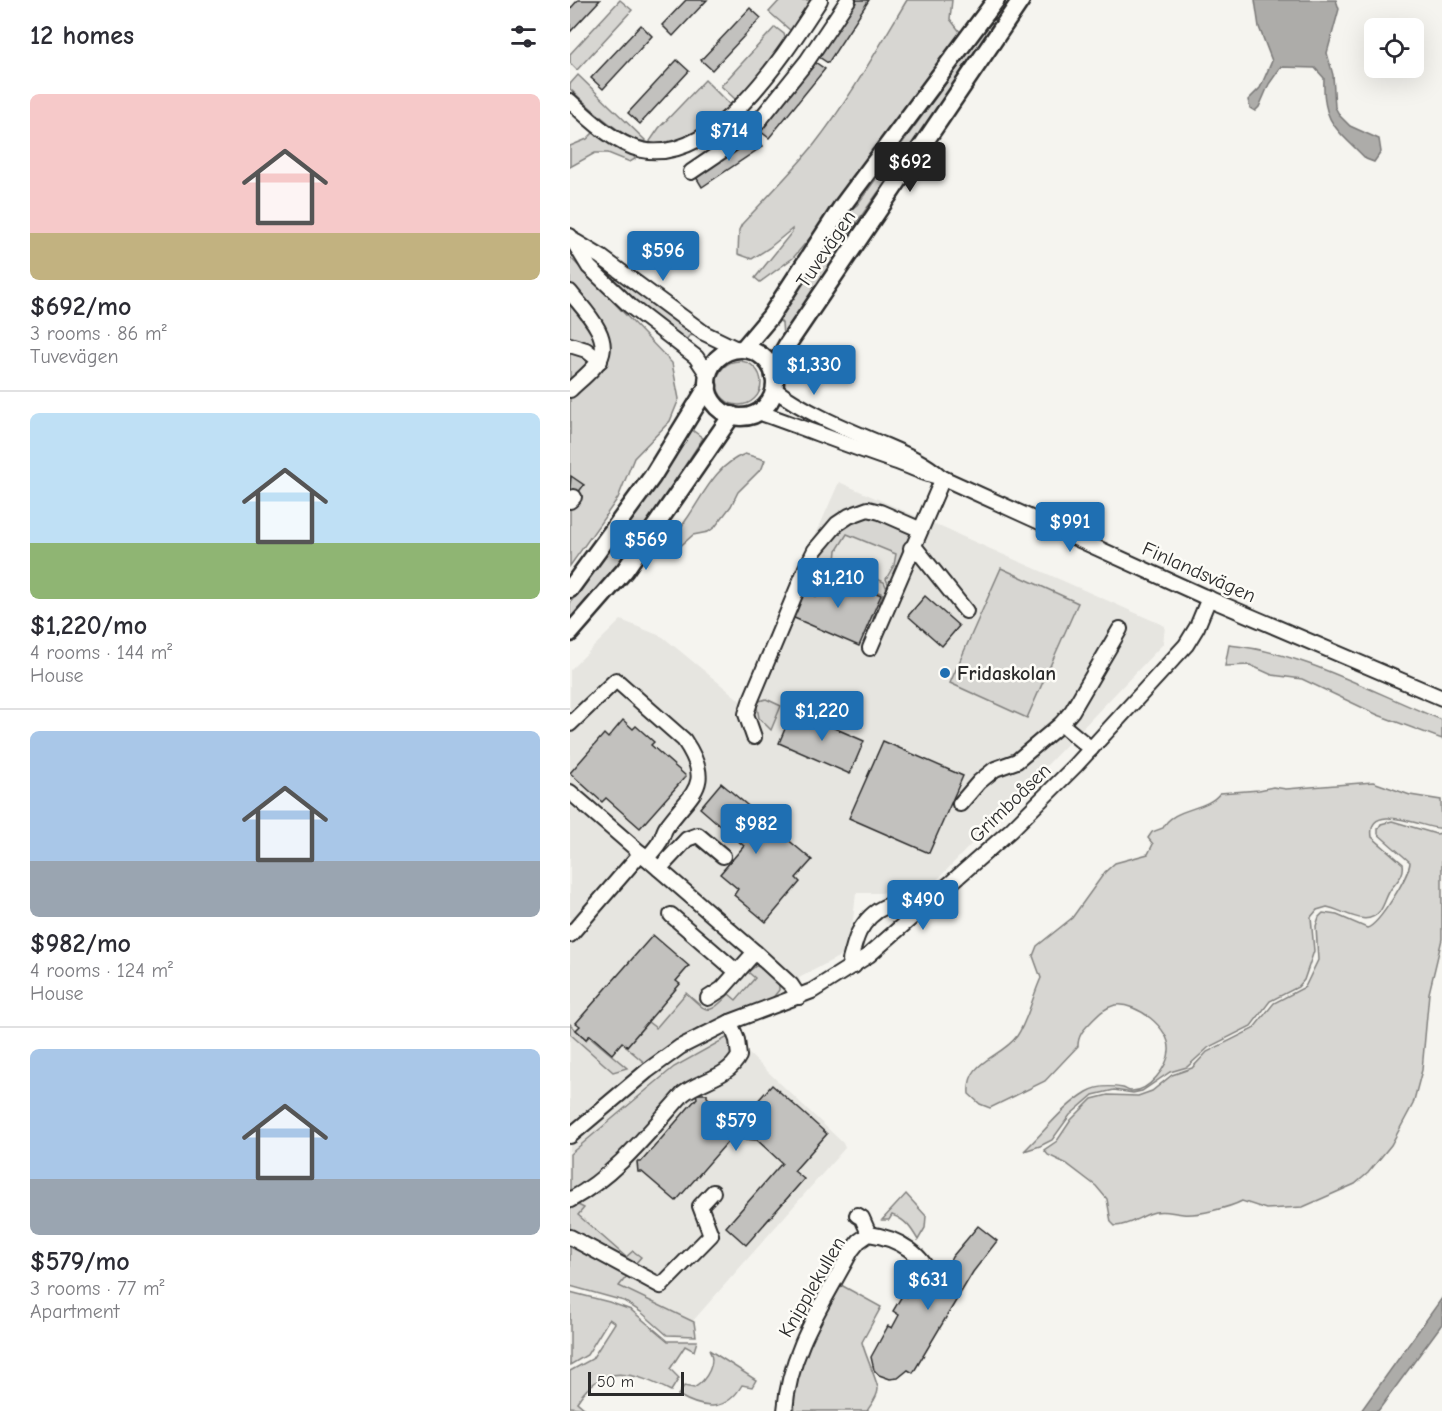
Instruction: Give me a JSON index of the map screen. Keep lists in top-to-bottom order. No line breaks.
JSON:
{"streets":{"main road":["Tuvevägen"],"street":["Finlandsvägen","Grimboåsen","Knipplekullen"]},"crossings":[["Tuvevägen","Finlandsvägen"],["Finlandsvägen","Grimboåsen"]],"places":["Fridaskolan"],"scale_bar":"50 m","page":{"heading":"12 homes","list":[{"name":"$692/mo","note":"3 rooms · 86 m² · Tuvevägen"},{"name":"$1,220/mo","note":"4 rooms · 144 m² · House"},{"name":"$982/mo","note":"4 rooms · 124 m² · House"},{"name":"$579/mo","note":"3 rooms · 77 m² · Apartment"}],"price":["$714","$692","$596","$1,330","$991","$569","$1,210","$1,220","$982","$490","$579","$631"],"scale":"50 m"}}
